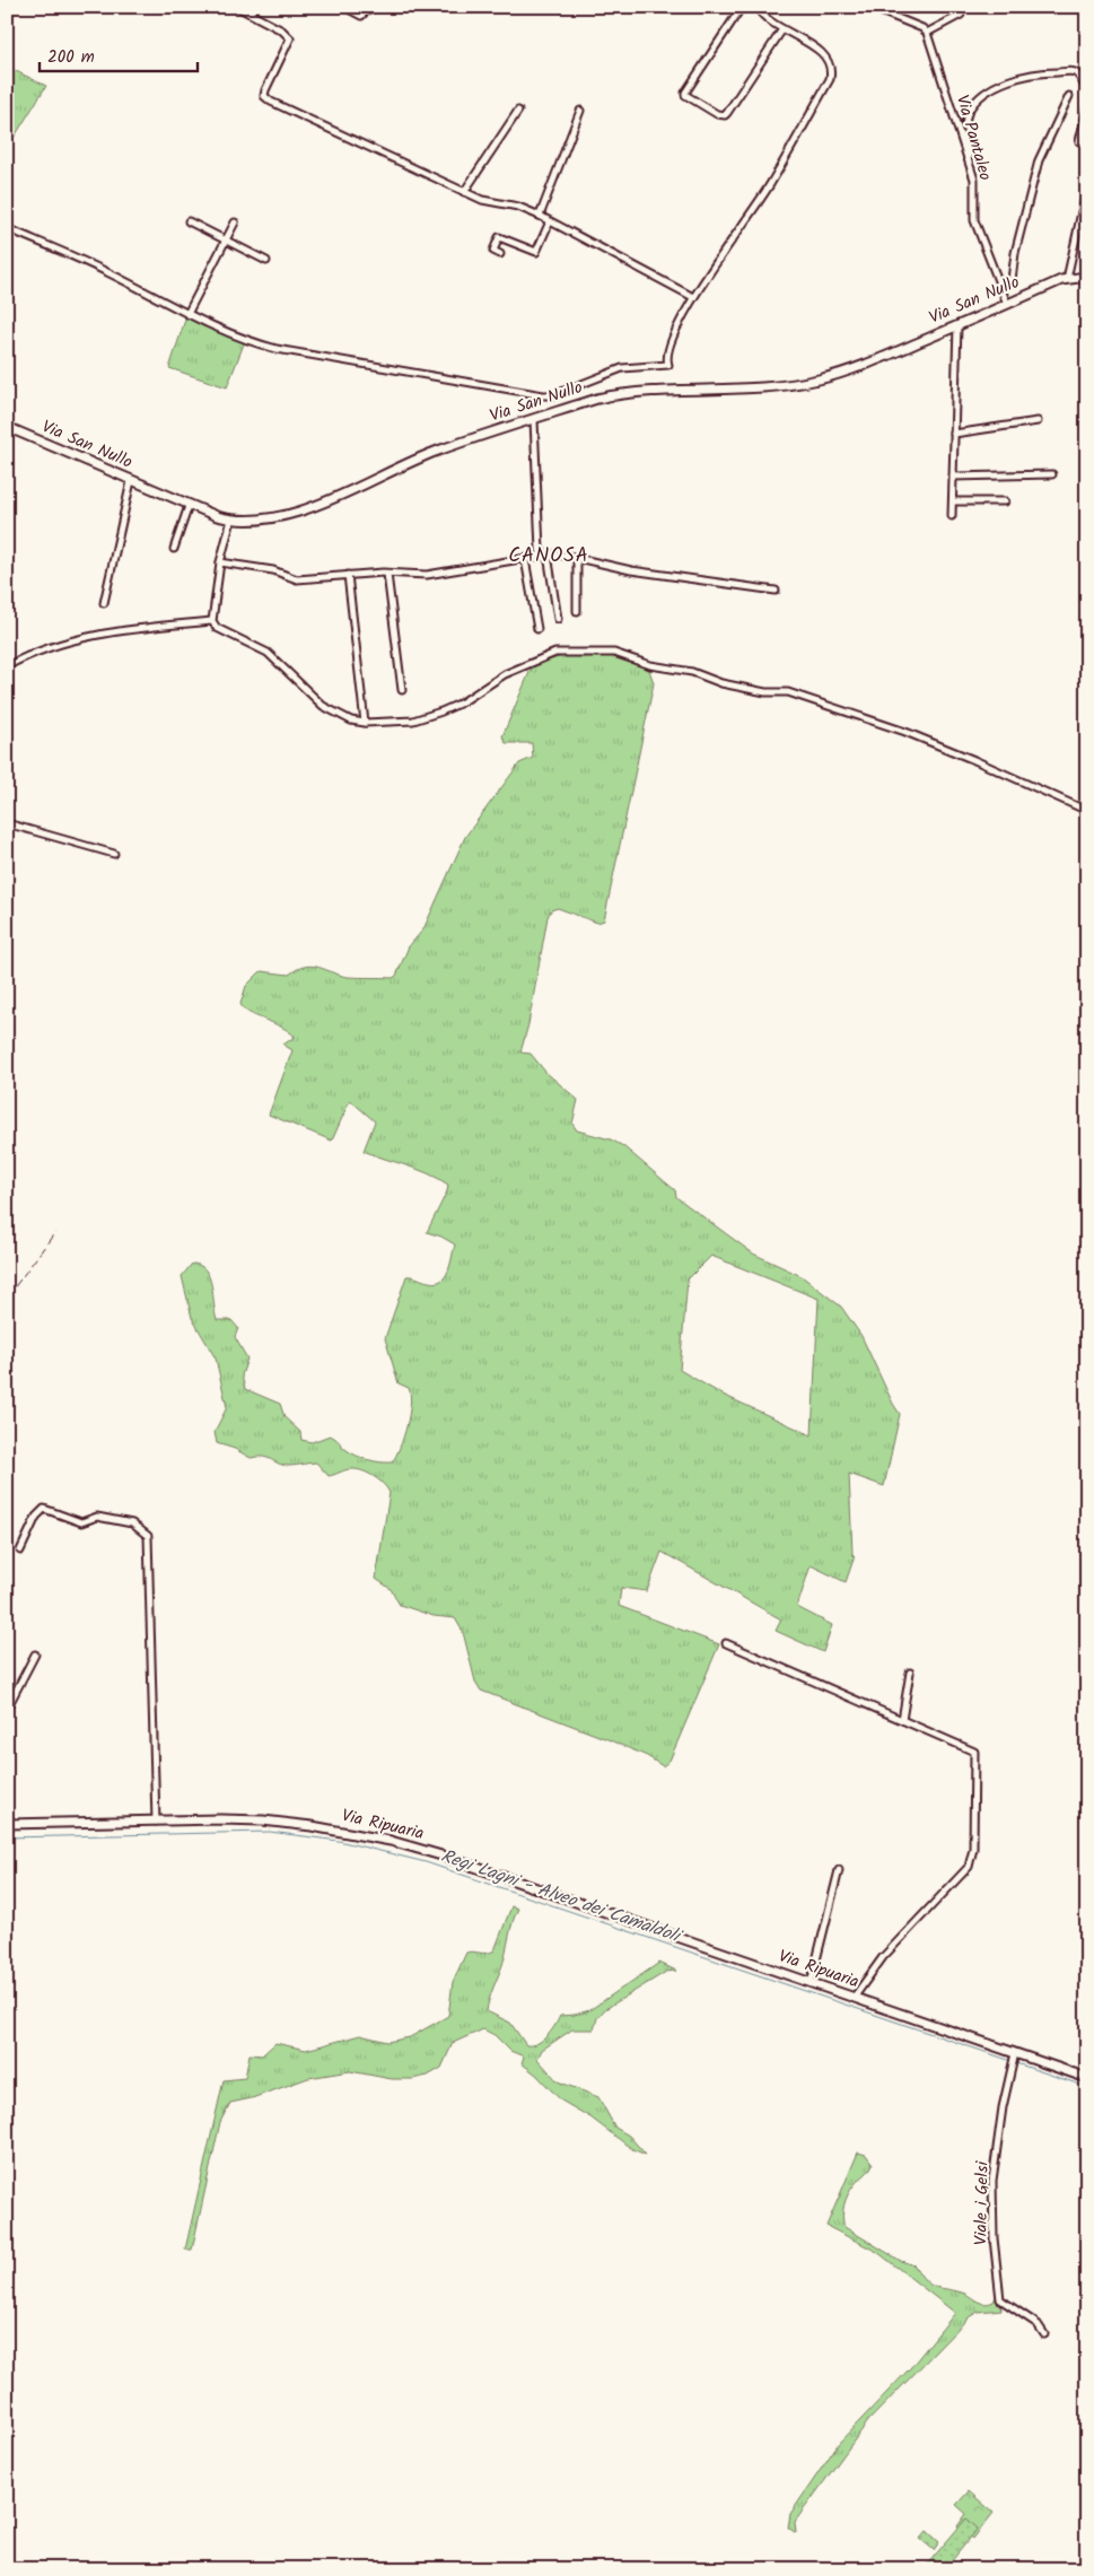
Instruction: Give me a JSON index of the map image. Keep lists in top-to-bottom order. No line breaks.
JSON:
{"streets":{"street":["Via Pantaleo","Via San Nullo","Via Ripuaria","Viale i Gelsi"]},"crossings":[["Via Pantaleo","Via San Nullo"],["Via Ripuaria","Viale i Gelsi"]],"districts":["CANOSA"],"water":["Regi Lagni - Alveo dei Camaldoli"],"scale_bar":"200 m"}
